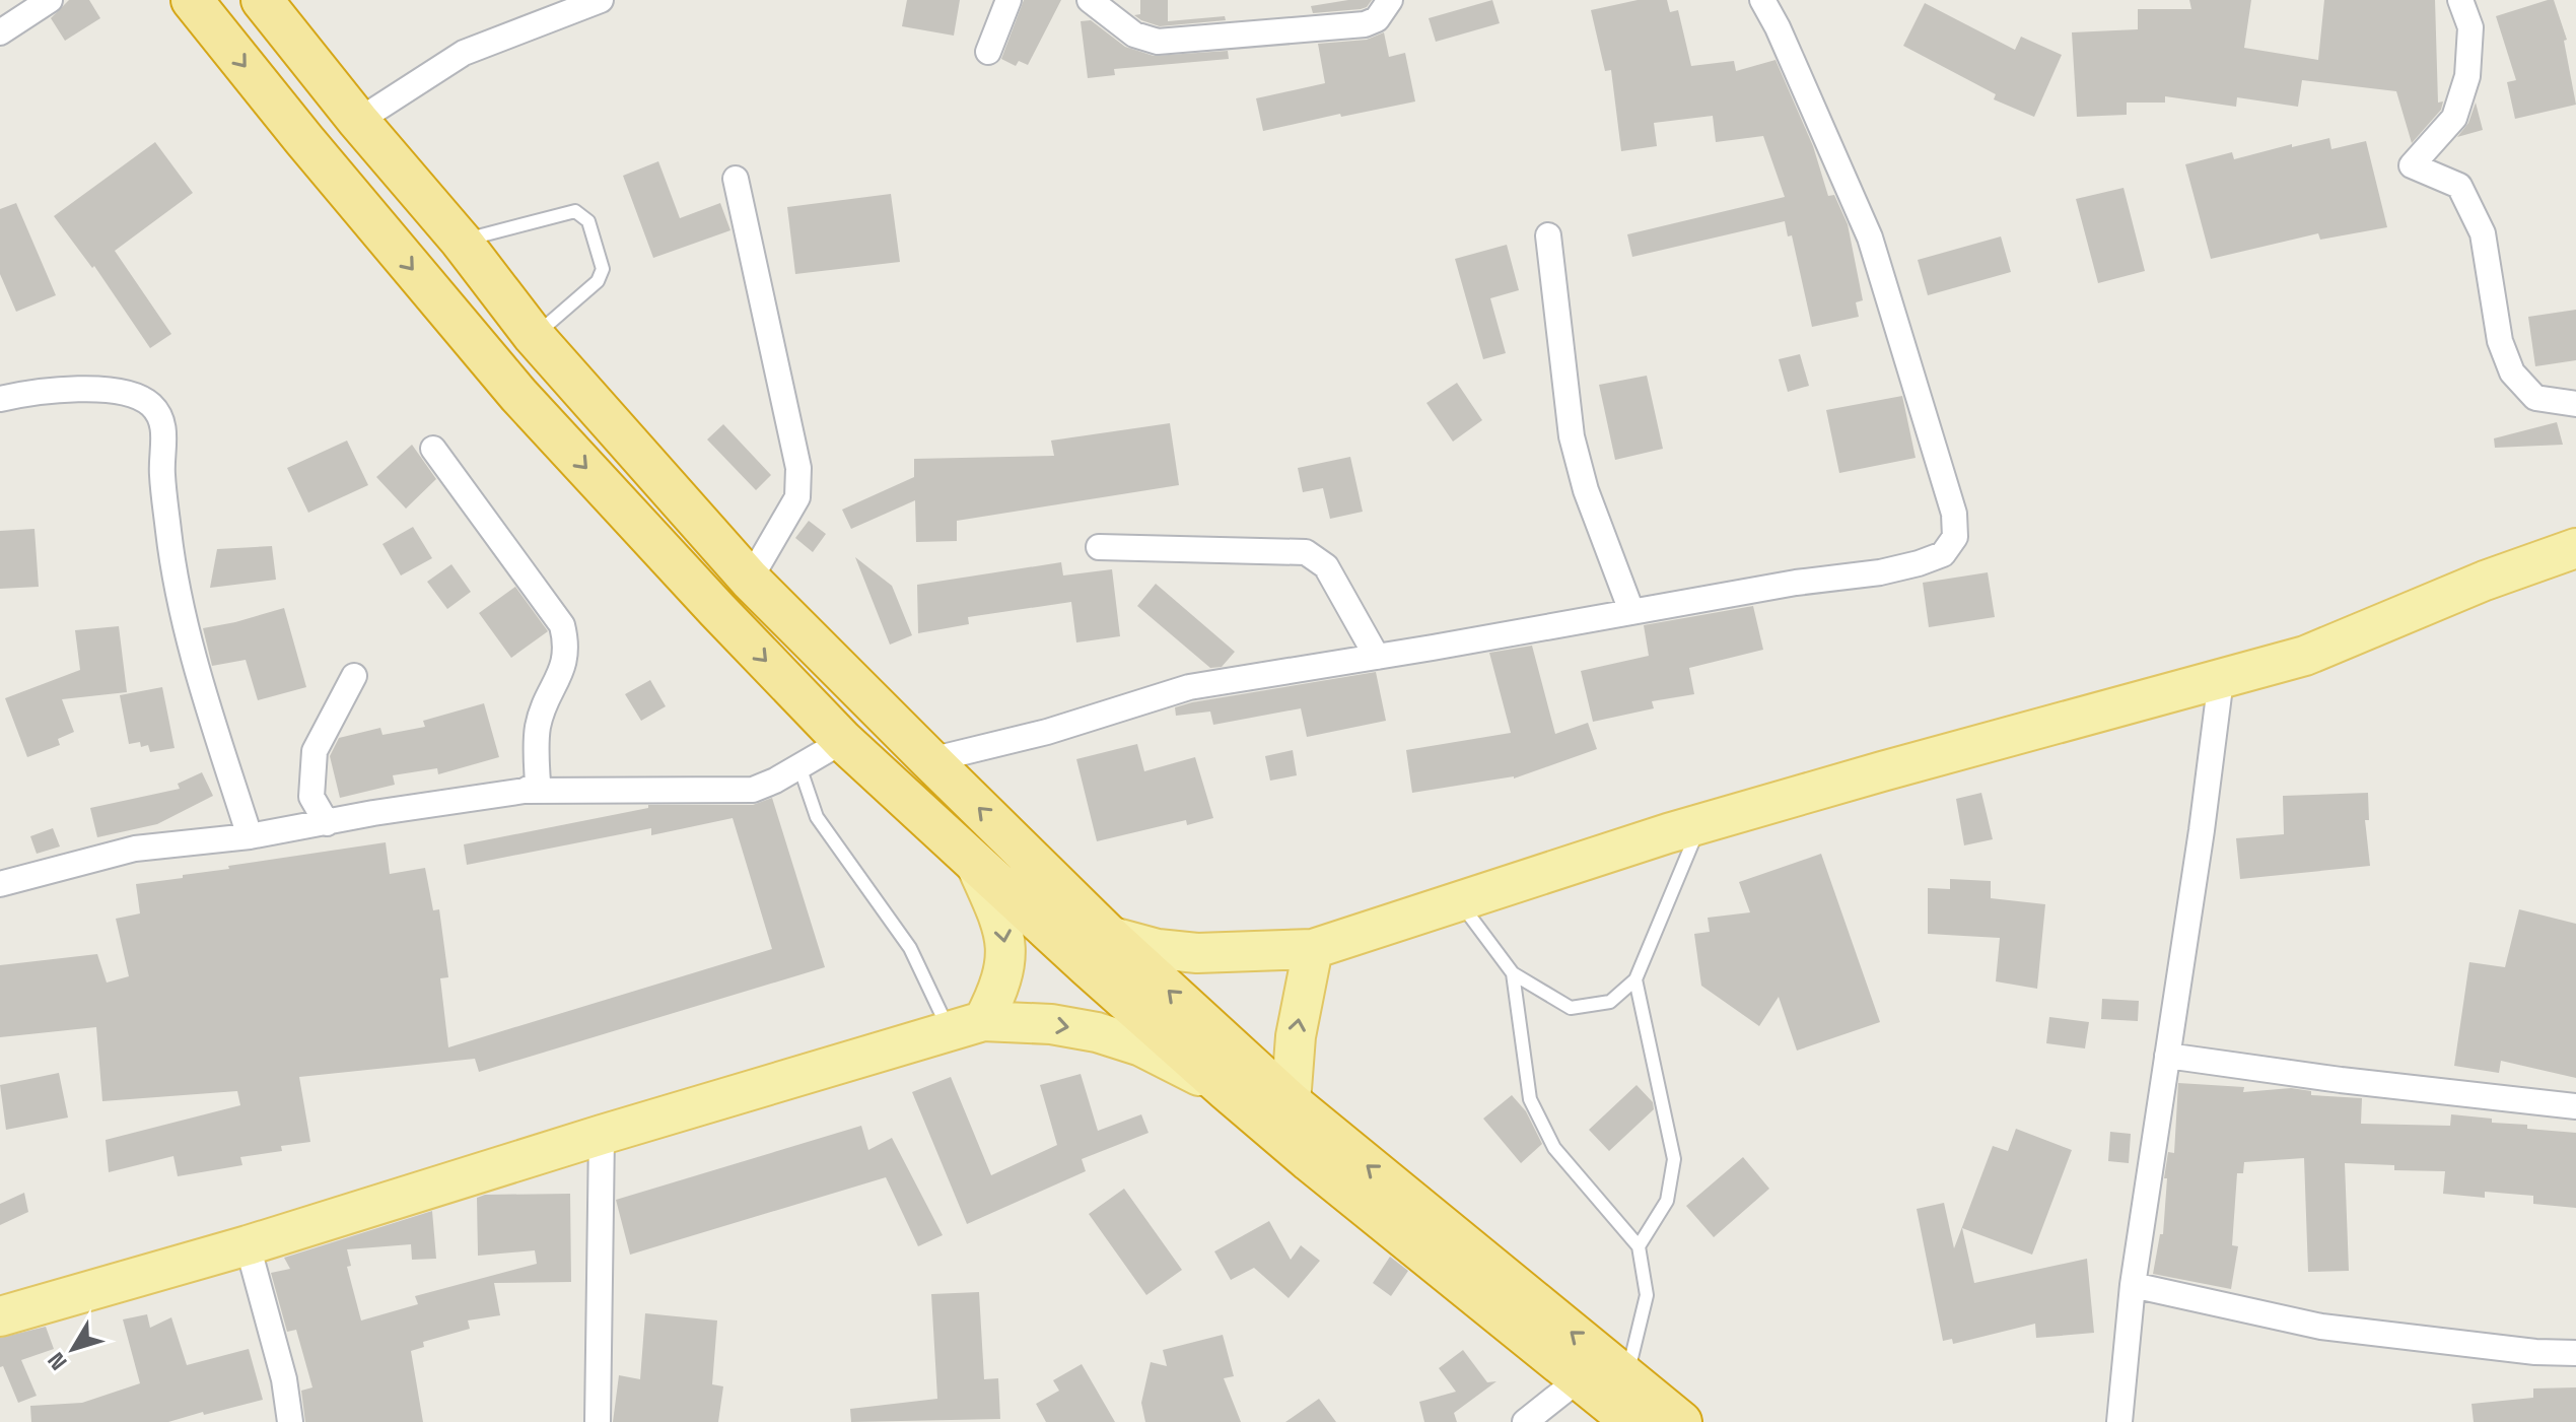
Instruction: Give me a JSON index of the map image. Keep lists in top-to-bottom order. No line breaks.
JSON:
{"north":"bottom left"}
